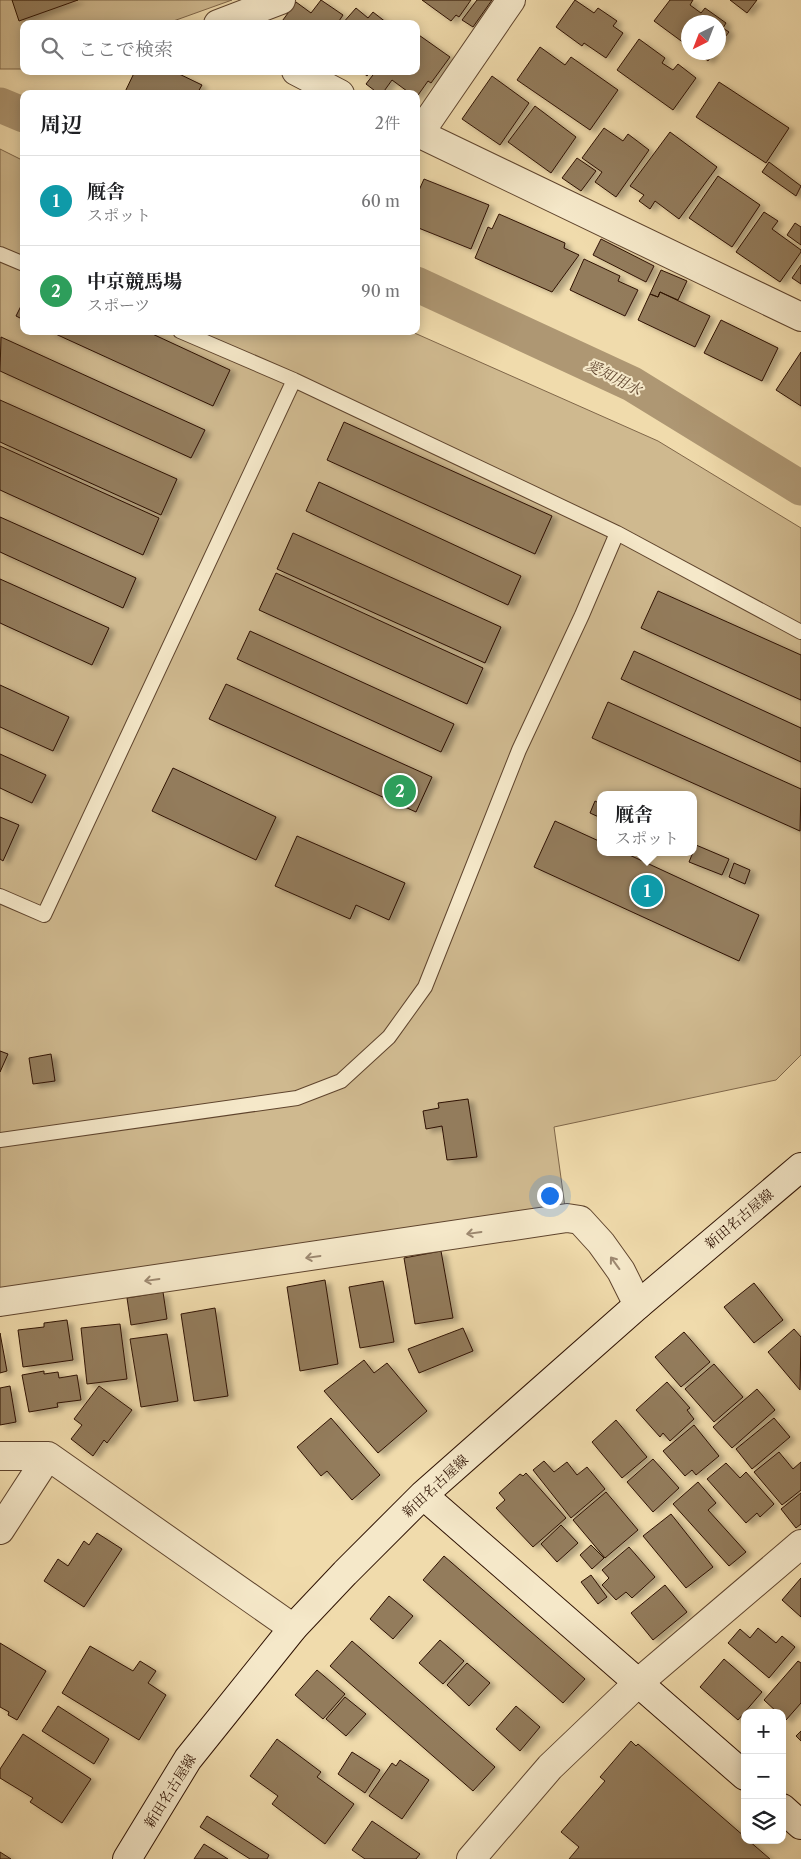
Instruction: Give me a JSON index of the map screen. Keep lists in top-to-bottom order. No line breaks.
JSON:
{"streets":{"street":["新田名古屋線"]},"water":["愛知用水"],"north":"bottom left","page":{"search":"ここで検索","heading":["周辺","2件"],"list":[{"mark":"1","name":"厩舎","note":"スポット","value":"60 m"},{"mark":"2","name":"中京競馬場","note":"スポーツ","value":"90 m"}],"pins":["2","1"],"popup":["厩舎","スポット"],"map_buttons":["+","−"]}}
